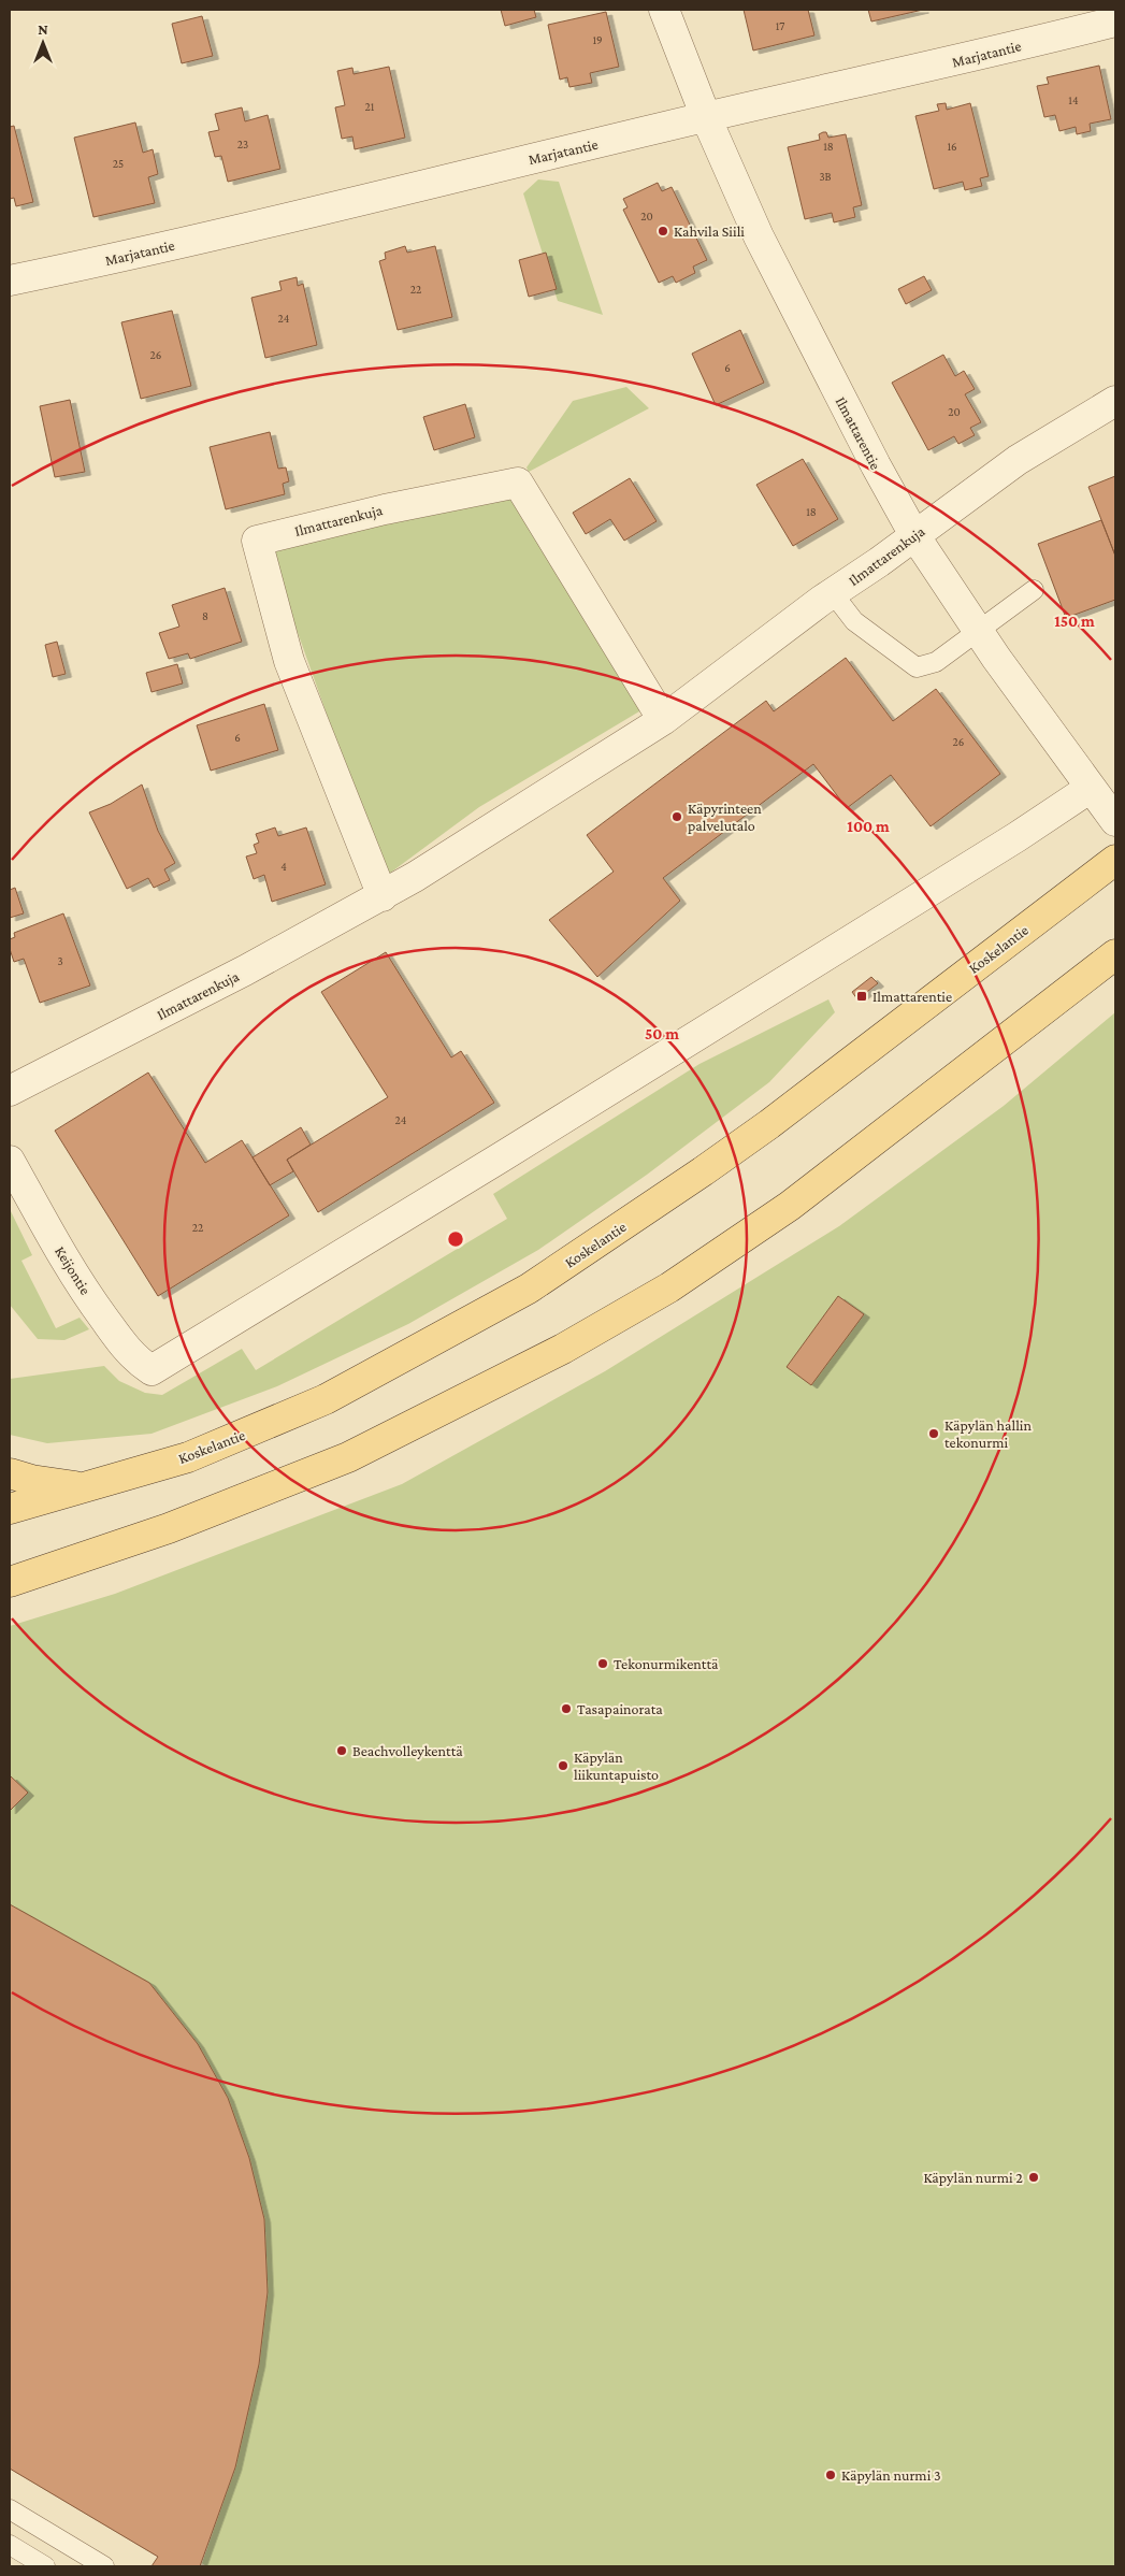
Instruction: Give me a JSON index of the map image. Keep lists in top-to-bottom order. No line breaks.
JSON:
{"streets":{"main road":["Koskelantie"],"street":["Marjatantie","Ilmattarentie","Ilmattarenkuja","Keijontie"]},"crossings":[["Marjatantie","Ilmattarentie"],["Ilmattarentie","Ilmattarenkuja"],["Ilmattarentie","Keijontie"]],"places":{"other":["Kahvila Siili","Käpyrinteen palvelutalo","Käpylän hallin tekonurmi","Tekonurmikenttä","Tasapainorata","Beachvolleykenttä","Käpylän liikuntapuisto","Käpylän nurmi 2","Käpylän nurmi 3"],"transit":["Ilmattarentie"]},"house_numbers":["17","19","14","21","23","18","16","25","3B","20","22","24","26","6","20","18","8","6","26","4","3","24","22"],"north":"top","rings":["150 m","100 m","50 m"]}
